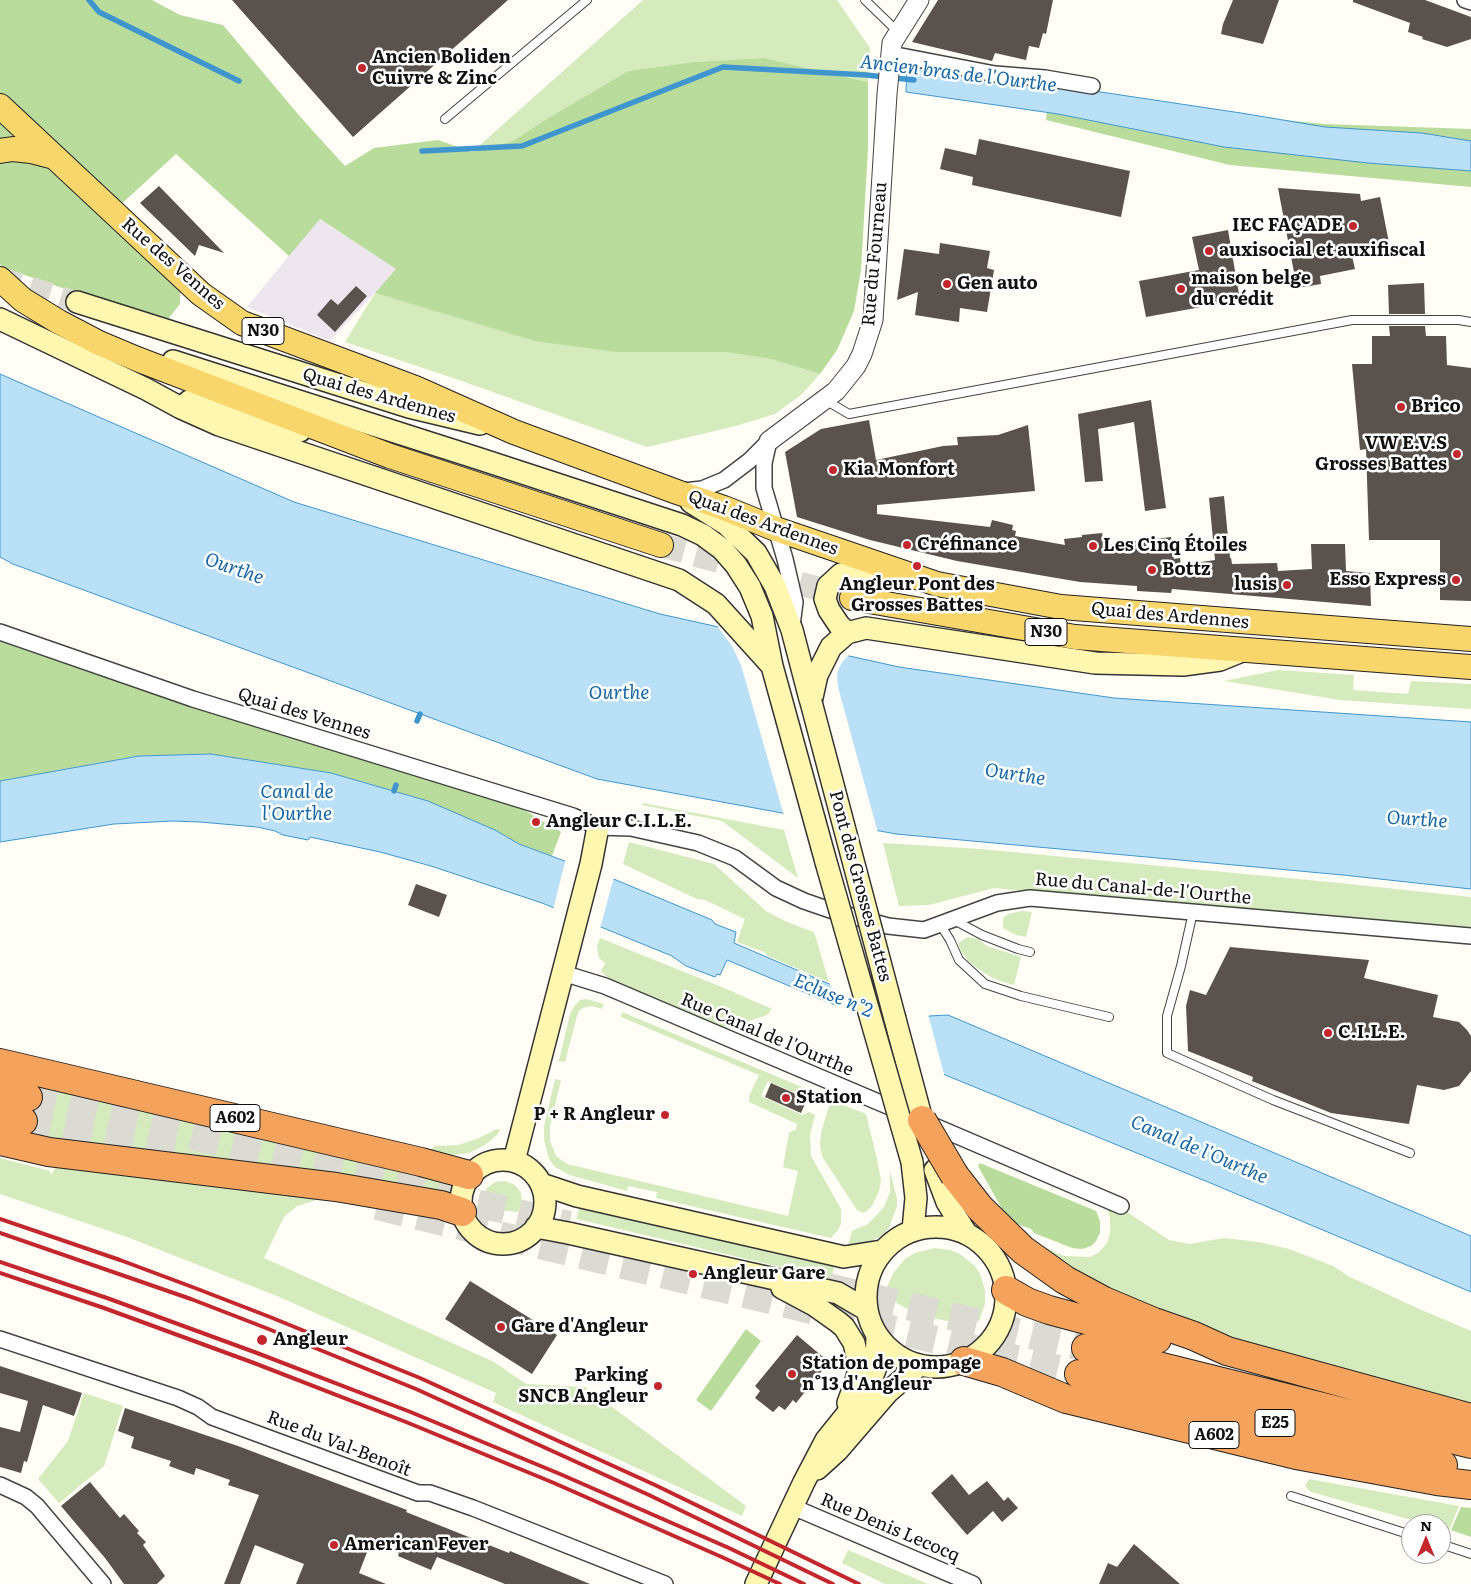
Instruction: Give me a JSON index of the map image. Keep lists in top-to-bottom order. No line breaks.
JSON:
{"streets":{"highway":["A602","E25"],"main road":["Rue des Vennes","N30","Quai des Ardennes","Pont des Grosses Battes"],"street":["Rue du Fourneau","Quai des Vennes","Rue du Canal-de-l'Ourthe","Rue Canal de l'Ourthe","Rue du Val-Benoît","Rue Denis Lecocq"]},"crossings":[["Rue du Fourneau","Quai des Ardennes"],["Rue du Fourneau","Pont des Grosses Battes"],["Rue des Vennes","Quai des Ardennes"],["Quai des Ardennes","Pont des Grosses Battes"],["Quai des Vennes","Rue du Canal-de-l'Ourthe"],["Pont des Grosses Battes","A602"]],"water":["Ancien bras de l'Ourthe","Ourthe","Canal de l'Ourthe","Ecluse n°2"],"places":["Ancien Boliden Cuivre & Zinc","IEC FAÇADE","auxisocial et auxifiscal","Gen auto","maison belge du crédit","Brico","VW E.V.S Grosses Battes","Kia Monfort","Créfinance","Les Cinq Étoiles","Angleur Pont des Grosses Battes","Bottz","Esso Express","lusis","Angleur C.I.L.E.","C.I.L.E.","Station","P + R Angleur","Angleur Gare","Gare d'Angleur","Angleur","Station de pompage n°13 d'Angleur","Parking SNCB Angleur","American Fever"],"north":"top"}
